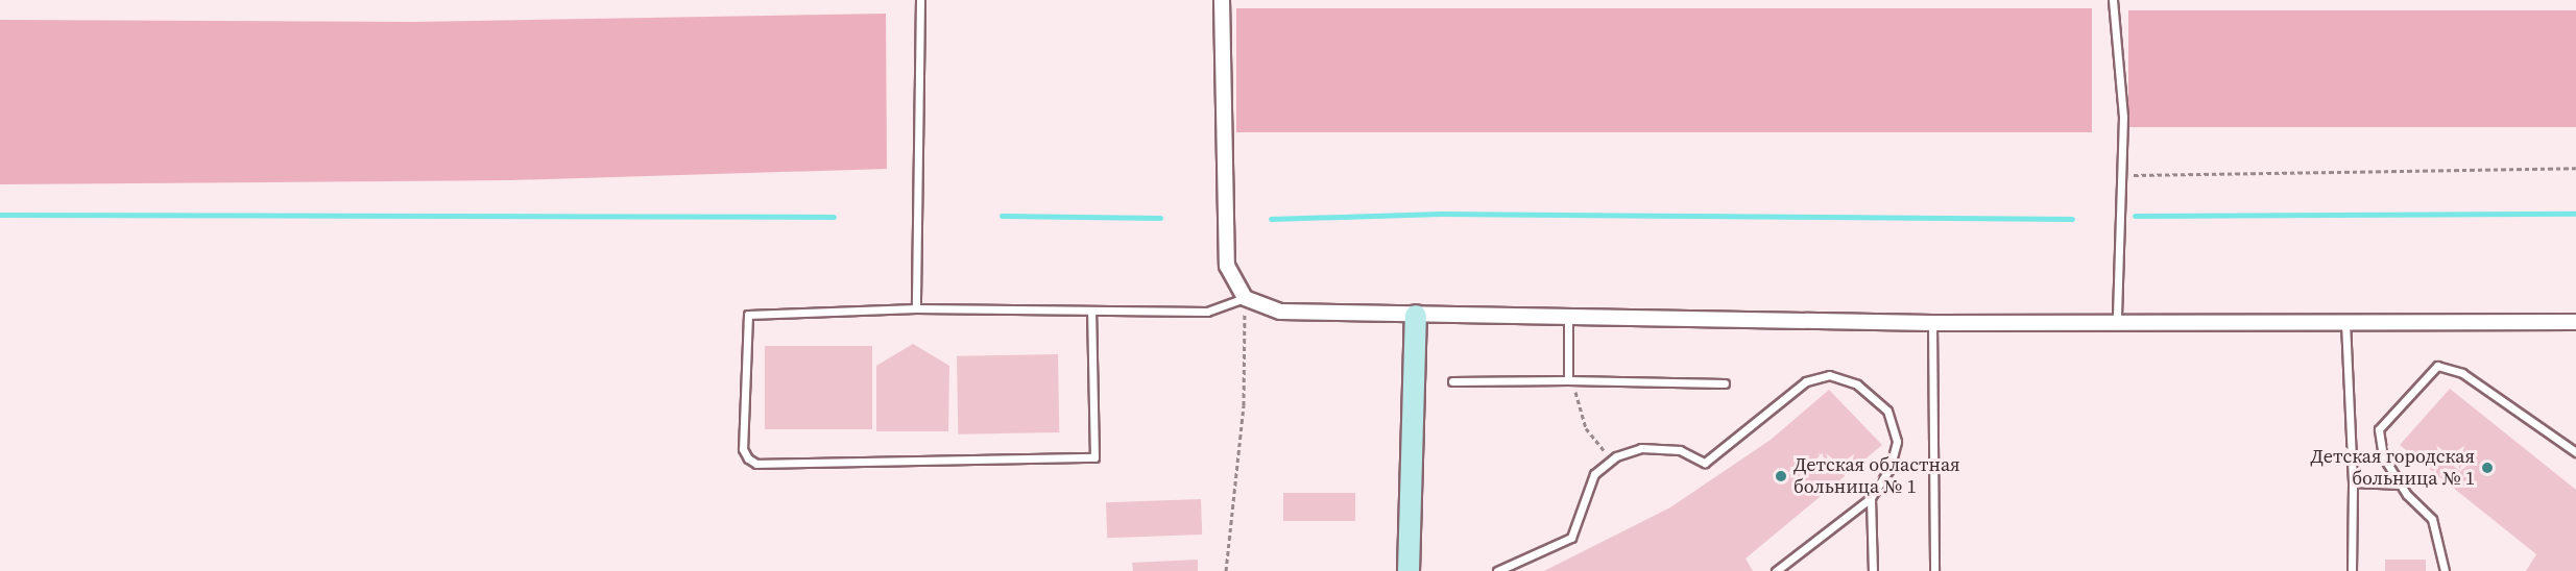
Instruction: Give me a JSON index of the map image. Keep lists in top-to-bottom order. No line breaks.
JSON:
{"places":["Детская городская больница № 1","Детская областная больница № 1"]}
